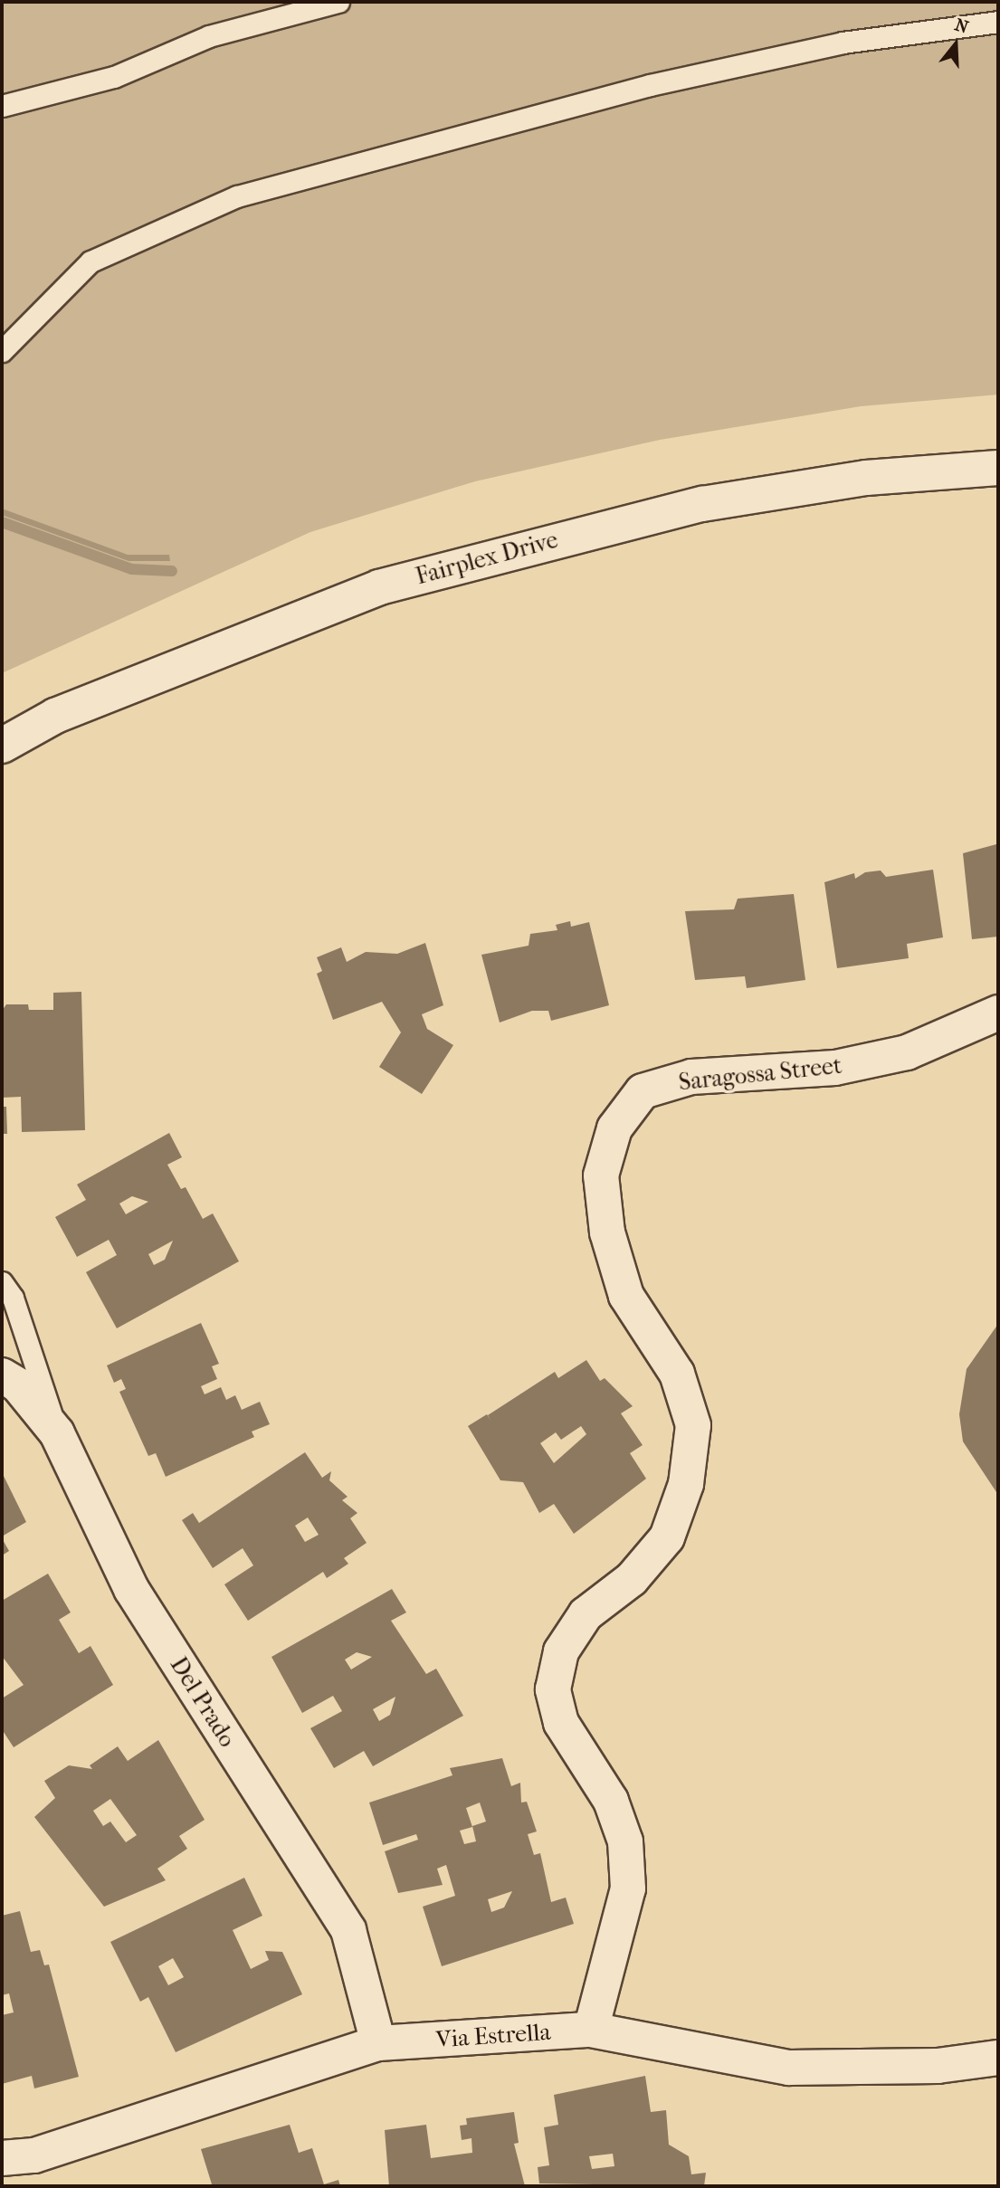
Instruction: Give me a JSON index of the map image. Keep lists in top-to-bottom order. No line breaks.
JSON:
{"streets":{"street":["Fairplex Drive","Saragossa Street","Del Prado","Via Estrella"]},"crossings":[["Saragossa Street","Via Estrella"],["Del Prado","Via Estrella"]],"north":"top"}
